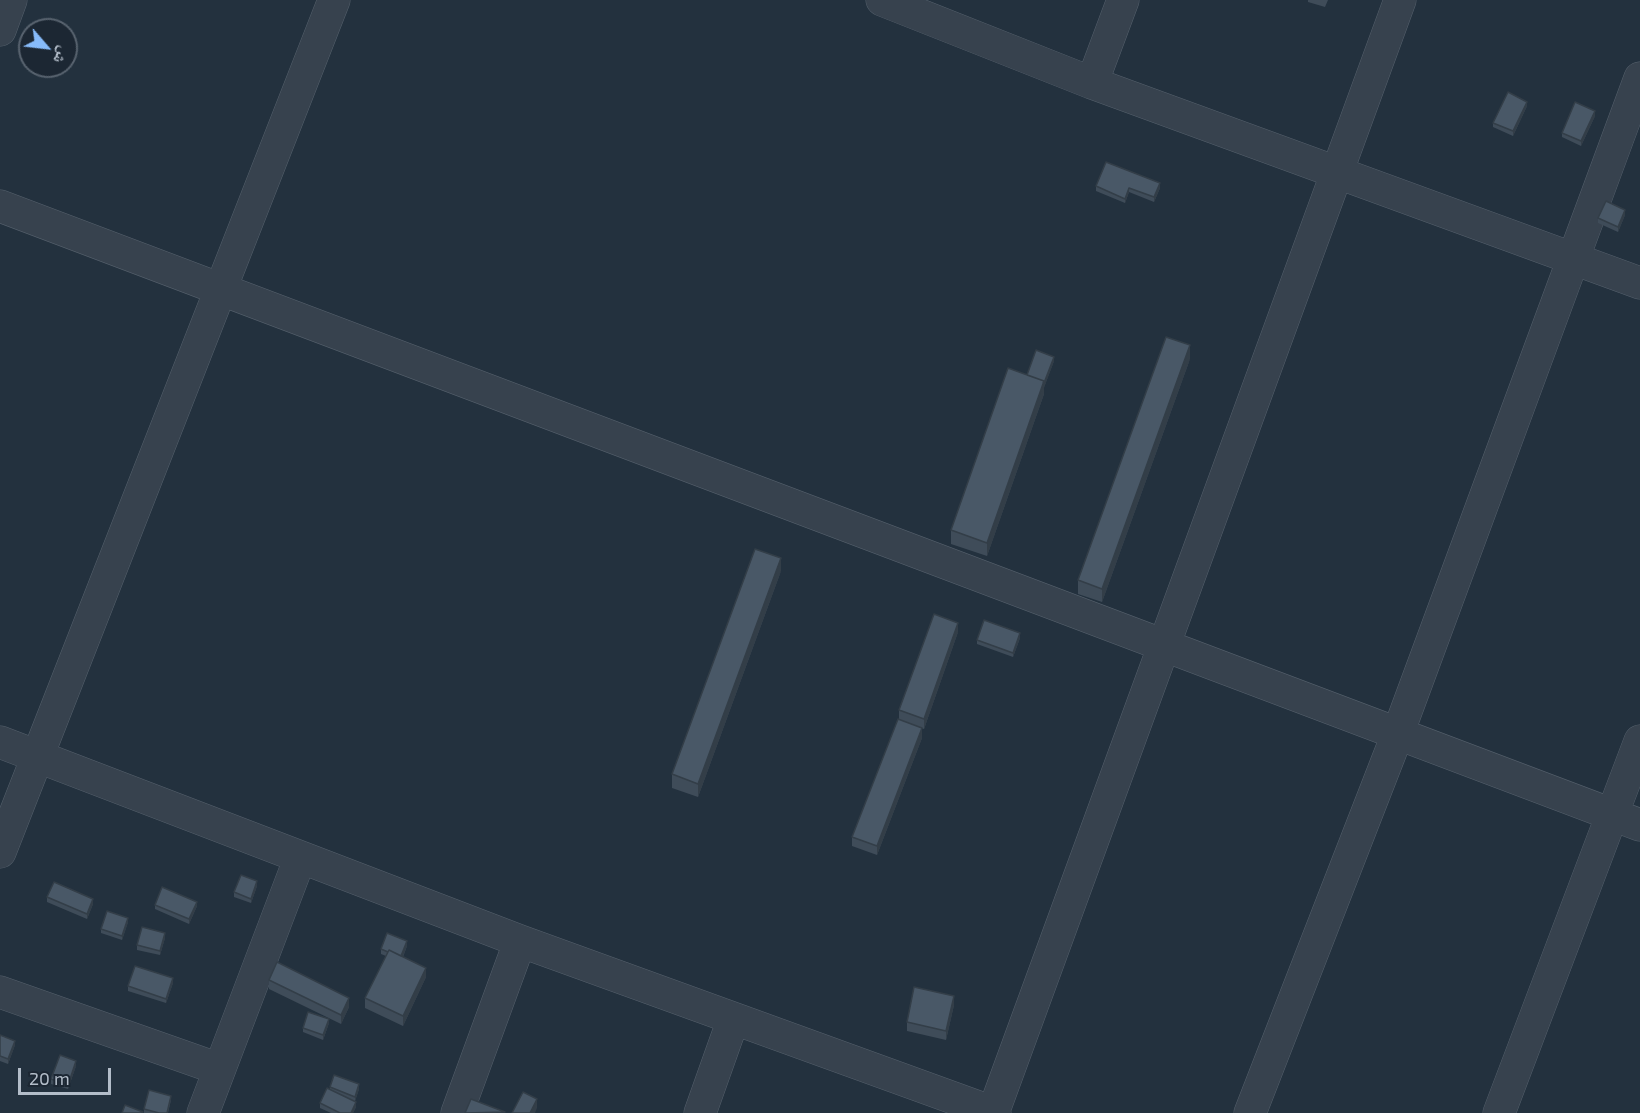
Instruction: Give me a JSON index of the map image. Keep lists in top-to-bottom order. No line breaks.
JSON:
{"scale_bar":"20 m","north":"bottom right"}
